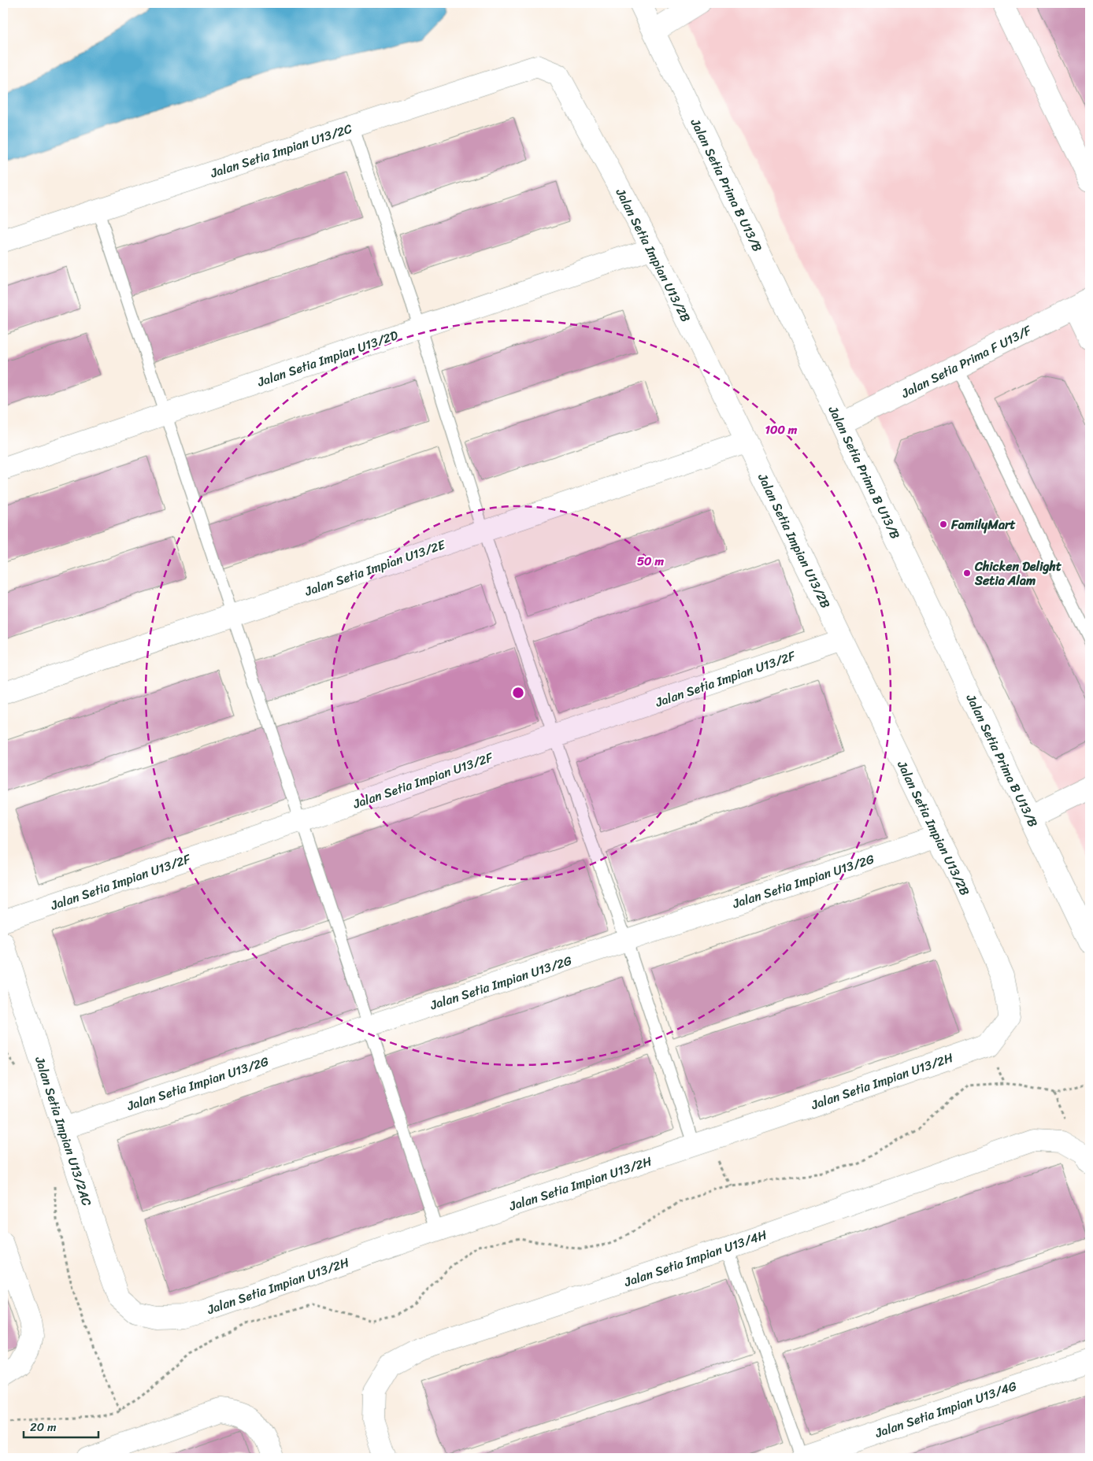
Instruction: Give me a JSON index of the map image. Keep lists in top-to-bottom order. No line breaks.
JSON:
{"streets":{"street":["Jalan Setia Impian U13/2C","Jalan Setia Prima B U13/B","Jalan Setia Impian U13/2B","Jalan Setia Impian U13/2D","Jalan Setia Prima F U13/F","Jalan Setia Impian U13/2E","Jalan Setia Impian U13/2F","Jalan Setia Impian U13/2G","Jalan Setia Impian U13/2H","Jalan Setia Impian U13/2AC","Jalan Setia Impian U13/4H","Jalan Setia Impian U13/4G"]},"crossings":[["Jalan Setia Impian U13/2C","Jalan Setia Impian U13/2B"],["Jalan Setia Prima B U13/B","Jalan Setia Prima F U13/F"],["Jalan Setia Impian U13/2B","Jalan Setia Impian U13/2D"],["Jalan Setia Impian U13/2B","Jalan Setia Impian U13/2E"],["Jalan Setia Impian U13/2B","Jalan Setia Impian U13/2F"],["Jalan Setia Impian U13/2B","Jalan Setia Impian U13/2G"],["Jalan Setia Impian U13/2B","Jalan Setia Impian U13/2H"],["Jalan Setia Impian U13/2G","Jalan Setia Impian U13/2AC"],["Jalan Setia Impian U13/2H","Jalan Setia Impian U13/2AC"]],"places":["FamilyMart","Chicken Delight Setia Alam"],"scale_bar":"20 m","rings":["100 m","50 m"]}
